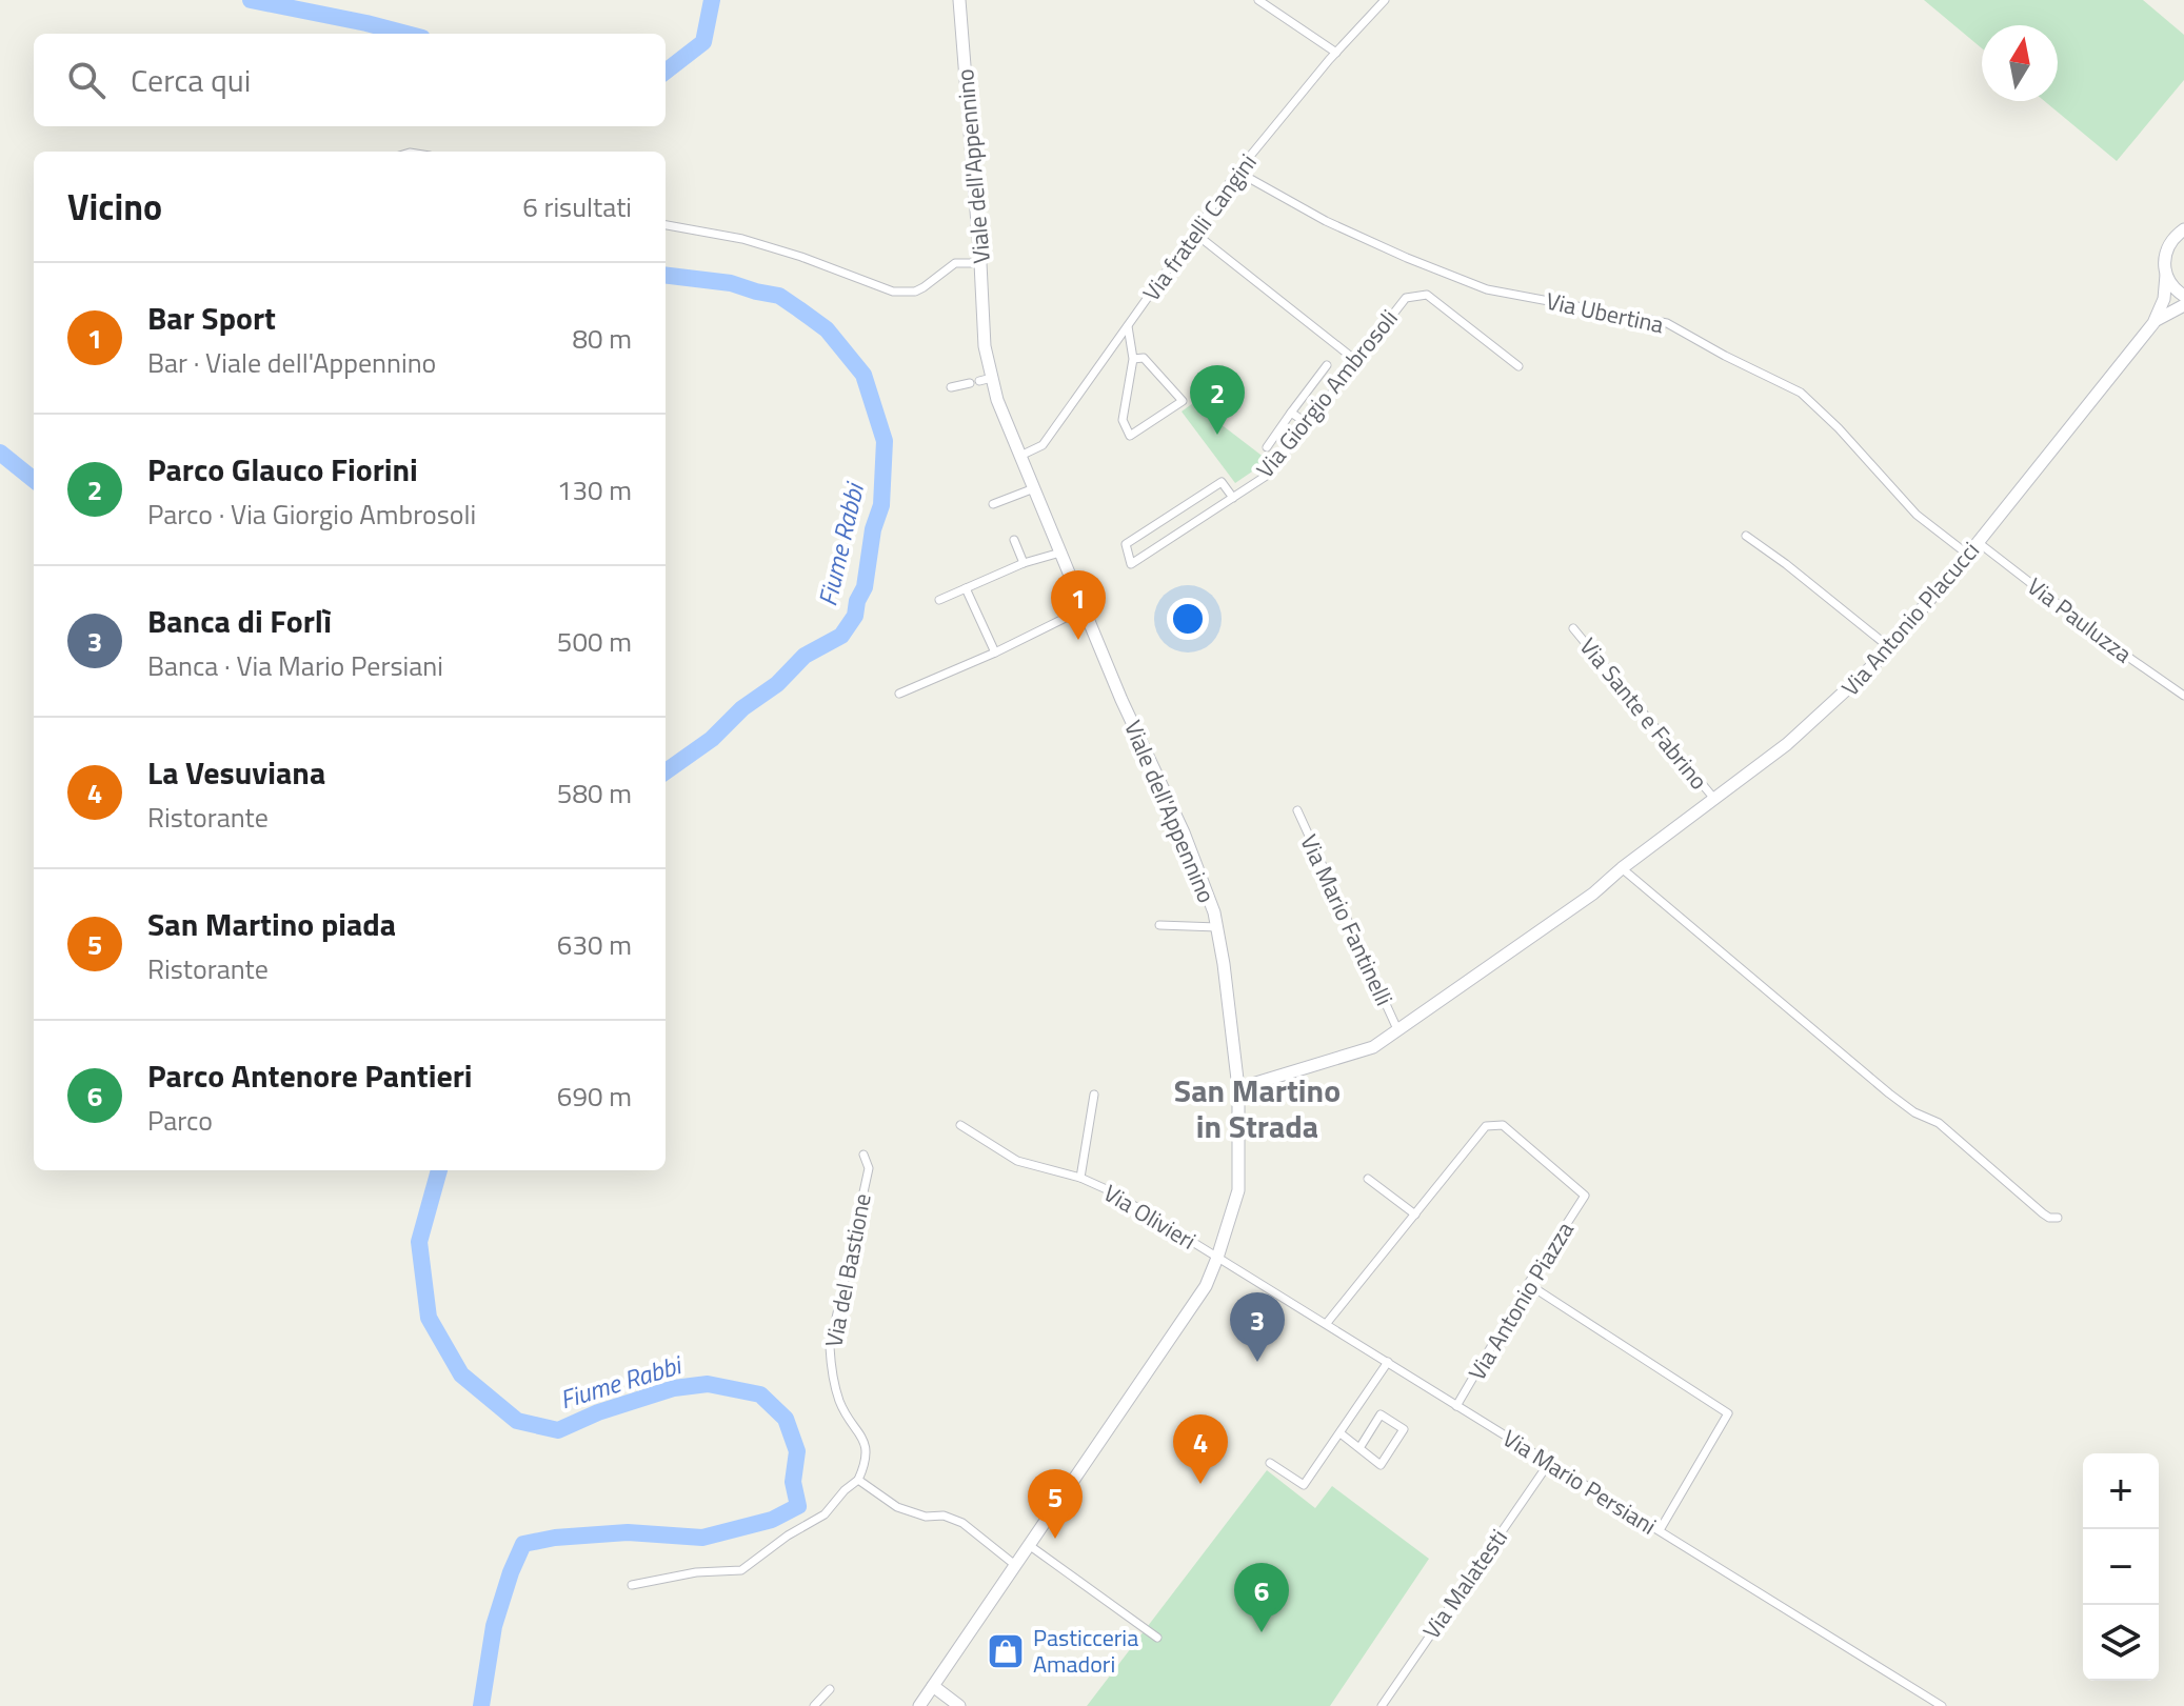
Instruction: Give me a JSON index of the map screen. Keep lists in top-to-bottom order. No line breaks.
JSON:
{"streets":{"main road":["Viale dell'Appennino","Via Antonio Placucci"],"street":["Via fratelli Cangini","Via Ubertina","Via Giorgio Ambrosoli","Via Pauluzza","Via Sante e Fabrino","Via Mario Fantinelli","Via Olivieri","Via del Bastione","Via Antonio Piazza","Via Mario Persiani","Via Malatesti"]},"crossings":[["Viale dell'Appennino","Via fratelli Cangini"],["Viale dell'Appennino","Via Antonio Placucci"],["Viale dell'Appennino","Via Olivieri"],["Viale dell'Appennino","Via Mario Persiani"],["Via fratelli Cangini","Via Ubertina"],["Via Ubertina","Via Antonio Placucci"],["Via Antonio Placucci","Via Pauluzza"],["Via Antonio Placucci","Via Sante e Fabrino"],["Via Antonio Placucci","Via Mario Fantinelli"],["Via Olivieri","Via Mario Persiani"],["Via Antonio Piazza","Via Mario Persiani"],["Via Mario Persiani","Via Malatesti"]],"districts":["San Martino in Strada"],"water":["Fiume Rabbi"],"places":{"shop":["Pasticceria Amadori"]},"north":"top","page":{"search":"Cerca qui","heading":["Vicino","6 risultati"],"list":[{"mark":"1","name":"Bar Sport","note":"Bar · Viale dell'Appennino","value":"80 m"},{"mark":"2","name":"Parco Glauco Fiorini","note":"Parco · Via Giorgio Ambrosoli","value":"130 m"},{"mark":"3","name":"Banca di Forlì","note":"Banca · Via Mario Persiani","value":"500 m"},{"mark":"4","name":"La Vesuviana","note":"Ristorante","value":"580 m"},{"mark":"5","name":"San Martino piada","note":"Ristorante","value":"630 m"},{"mark":"6","name":"Parco Antenore Pantieri","note":"Parco","value":"690 m"}],"pins":["2","1","3","4","5","6"],"map_buttons":["+","−"]}}
